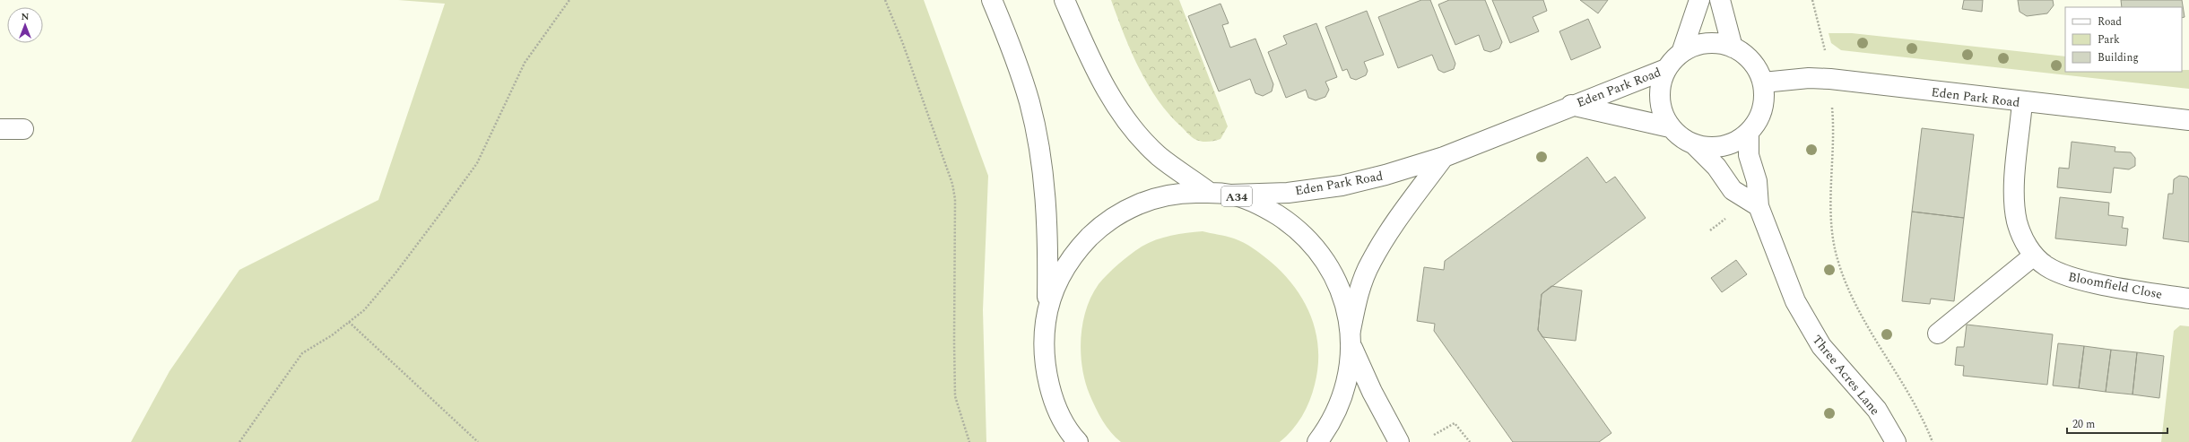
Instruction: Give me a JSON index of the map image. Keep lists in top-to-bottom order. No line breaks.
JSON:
{"streets":{"main road":["Eden Park Road","A34","Bloomfield Close","Three Acres Lane"]},"crossings":[["Eden Park Road","A34"],["Eden Park Road","Bloomfield Close"],["Eden Park Road","Three Acres Lane"]],"legend":["Road","Park","Building"],"scale_bar":"20 m","north":"top"}
